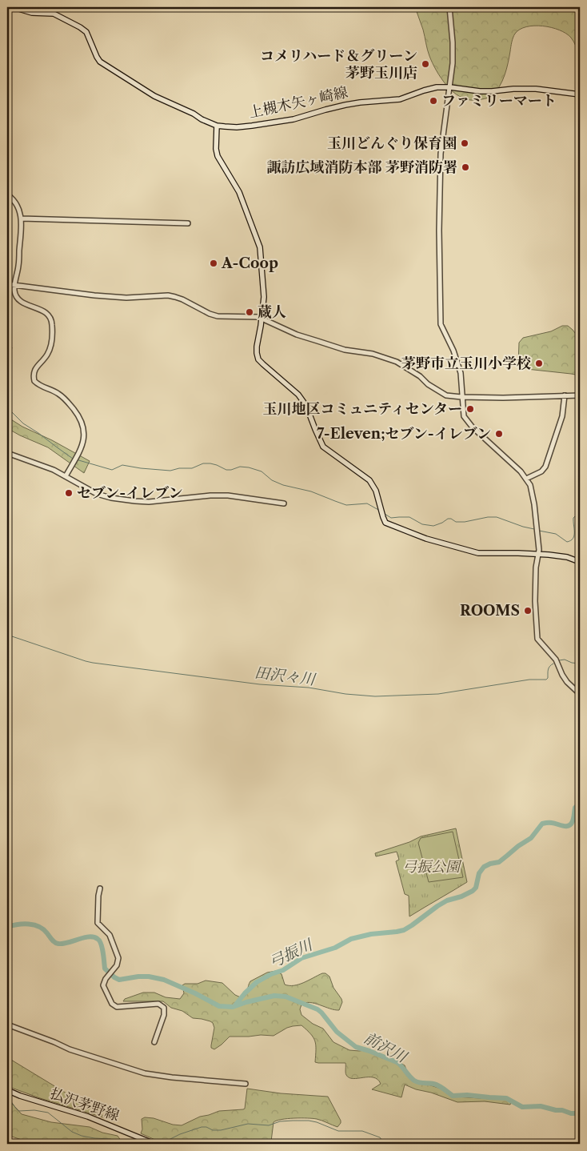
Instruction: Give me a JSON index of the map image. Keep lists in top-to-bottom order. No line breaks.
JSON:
{"streets":{"main road":["上槻木矢ヶ崎線","払沢茅野線"]},"water":["田沢々川","弓振川","前沢川"],"parks":["弓振公園"],"places":["コメリハード＆グリーン 茅野玉川店","ファミリーマート","玉川どんぐり保育園","諏訪広域消防本部 茅野消防署","A-Coop","蔵人","茅野市立玉川小学校","玉川地区コミュニティセンター","7-Eleven;セブン-イレブン","セブン-イレブン","ROOMS"]}
